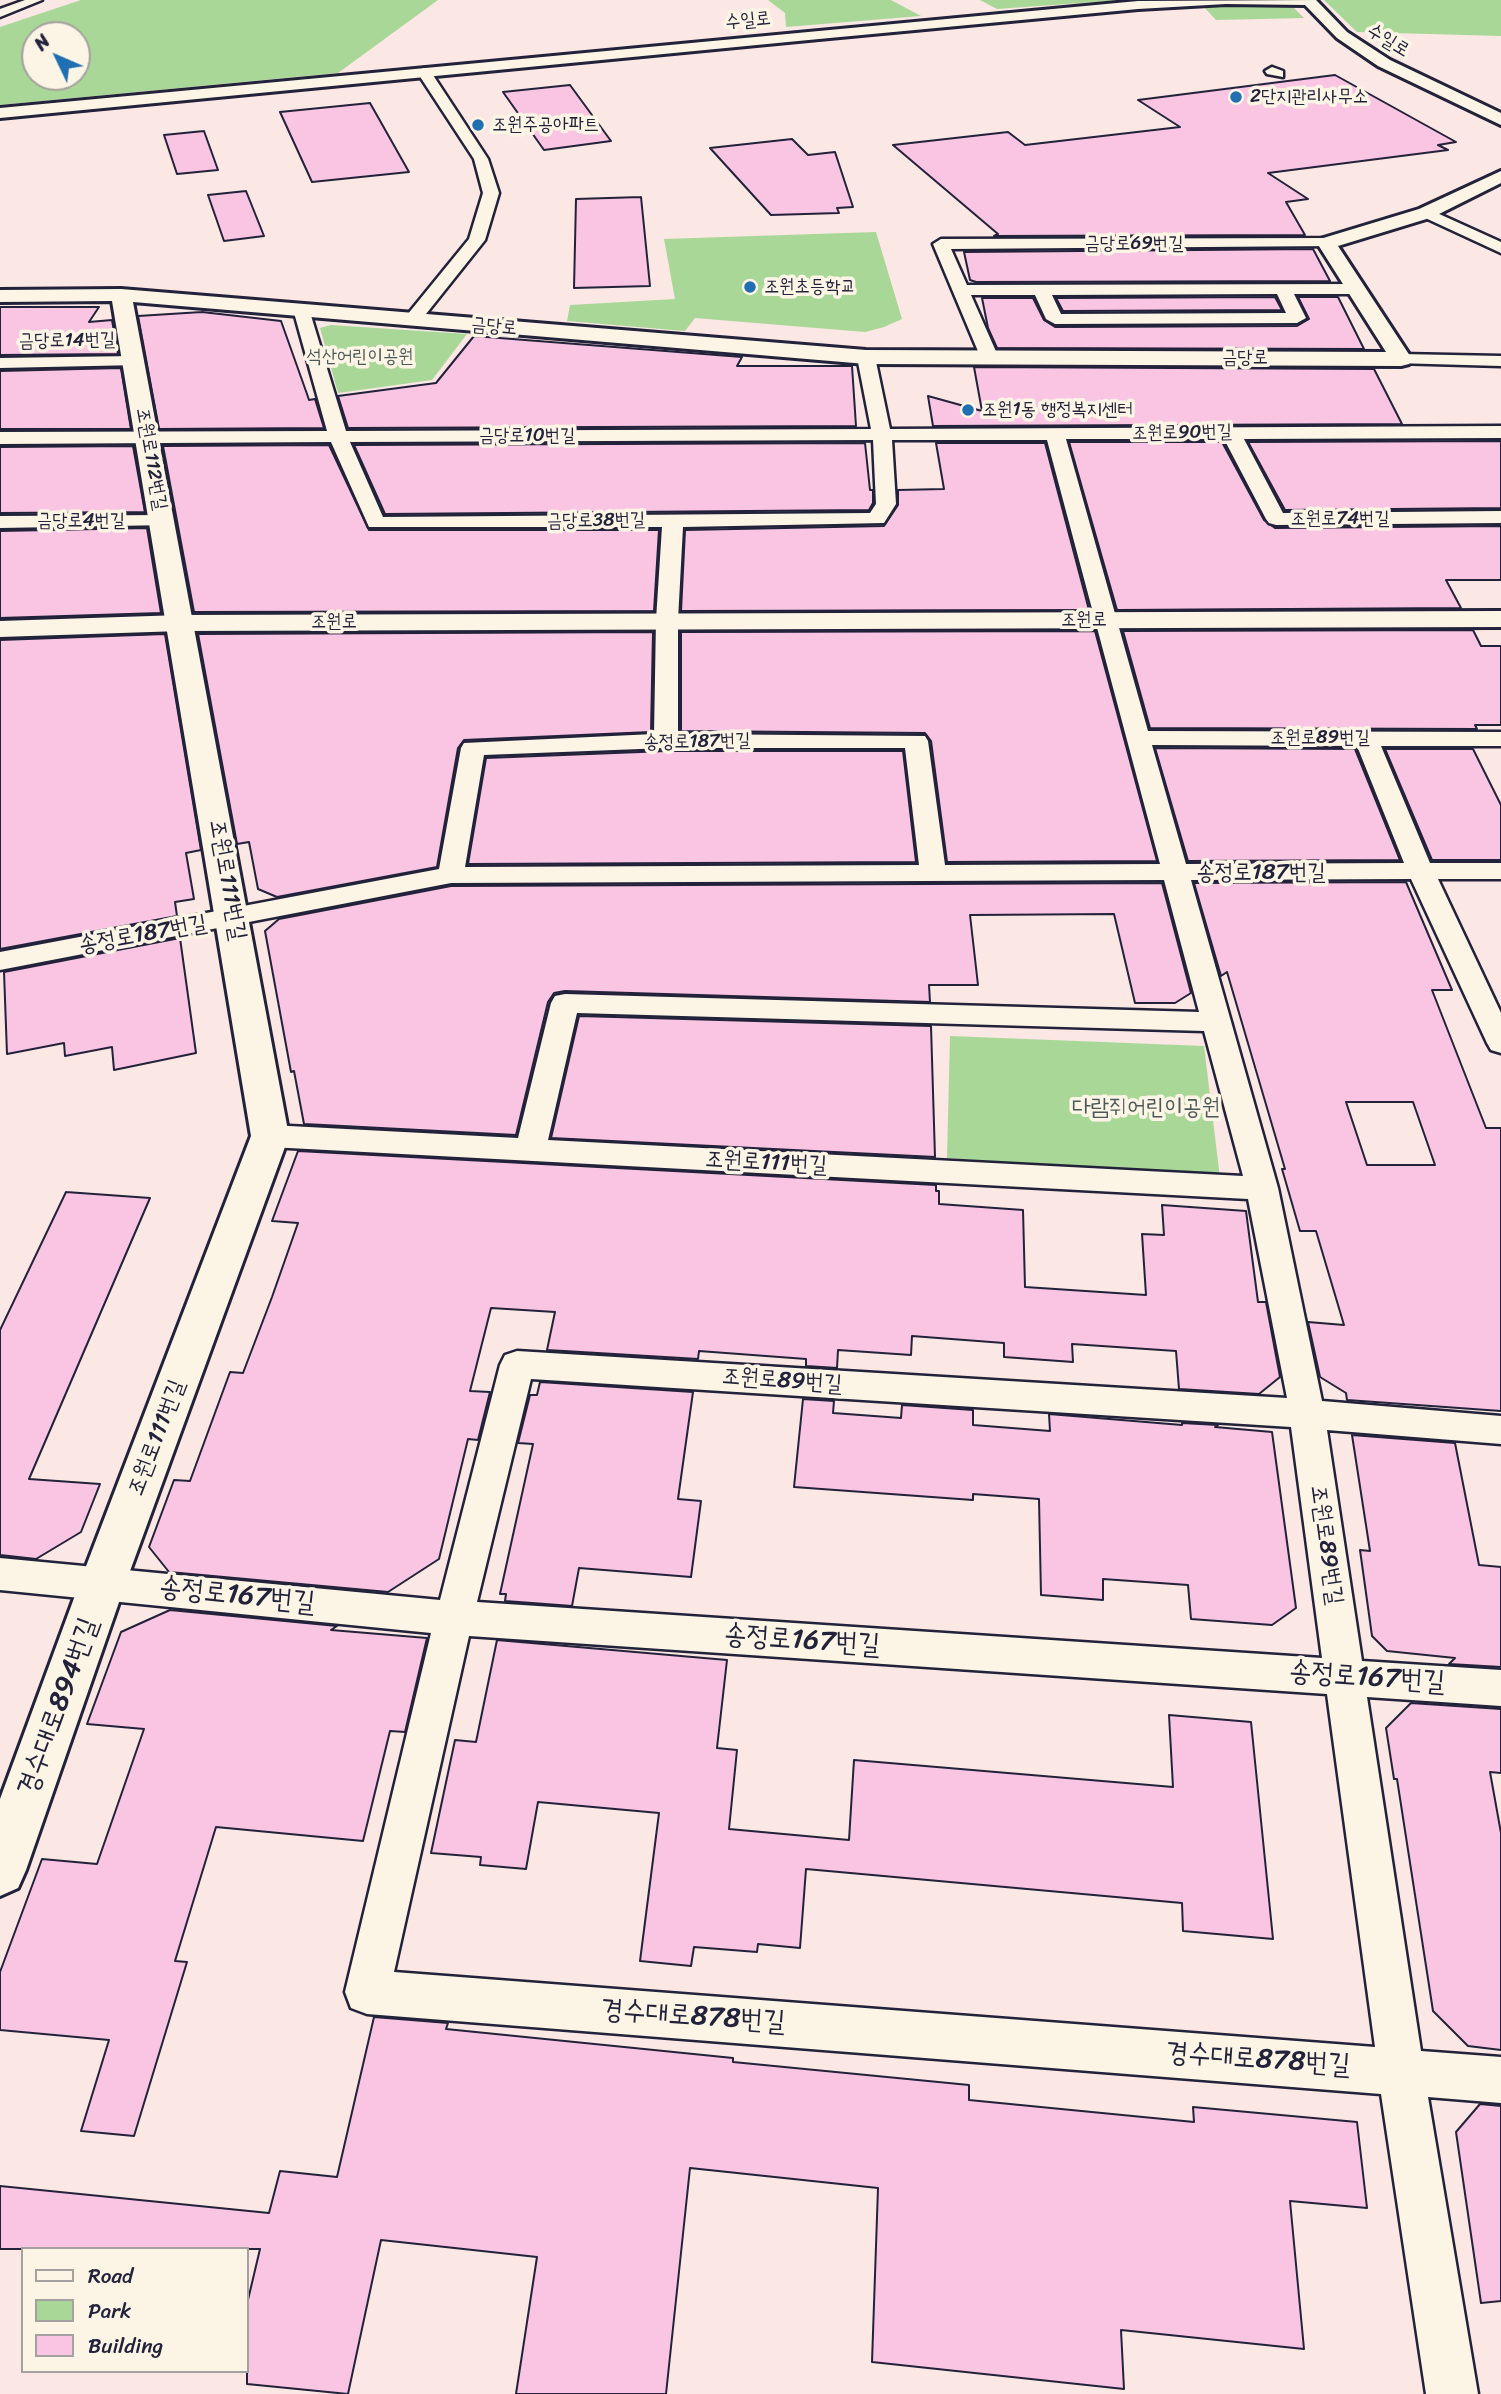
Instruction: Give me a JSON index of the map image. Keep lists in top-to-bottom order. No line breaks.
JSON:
{"streets":{"street":["수일로","금당로69번길","금당로","금당로14번길","조원로90번길","금당로10번길","조원로112번길","조원로74번길","금당로4번길","금당로38번길","조원로","조원로89번길","송정로187번길","조원로111번길","송정로167번길","경수대로894번길","경수대로878번길"]},"crossings":[["금당로","조원로112번길"],["금당로","금당로38번길"],["금당로14번길","조원로112번길"],["조원로90번길","금당로10번길"],["조원로90번길","조원로74번길"],["금당로10번길","조원로112번길"],["금당로10번길","금당로38번길"],["조원로112번길","금당로4번길"],["조원로112번길","조원로"],["조원로112번길","조원로111번길"],["조원로","조원로89번길"],["조원로","조원로111번길"],["조원로89번길","송정로187번길"],["조원로89번길","조원로111번길"],["조원로89번길","송정로167번길"],["조원로89번길","경수대로878번길"],["송정로187번길","조원로111번길"],["조원로111번길","송정로167번길"],["조원로111번길","경수대로894번길"],["송정로167번길","경수대로894번길"],["송정로167번길","경수대로878번길"]],"parks":["석산어린이공원","다람쥐어린이공원"],"places":["2단지관리사무소","조원주공아파트","조원초등학교","조원1동 행정복지센터"],"legend":["Road","Park","Building"],"north":"top left"}
